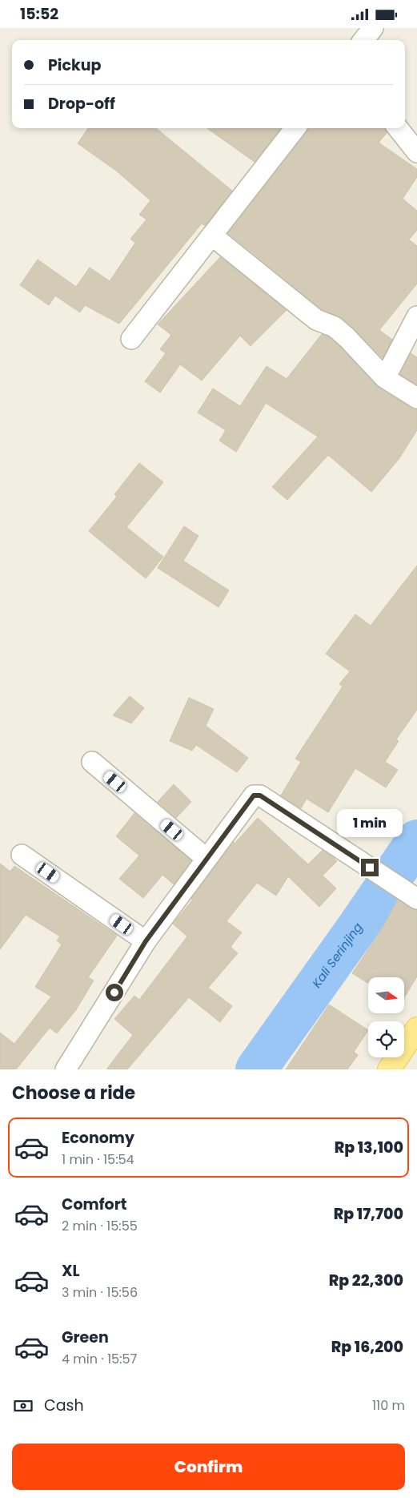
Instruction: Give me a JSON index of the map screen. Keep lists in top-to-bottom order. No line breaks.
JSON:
{"water":["Kali Serinjing"],"north":"right","page":{"status":"15:52","banner":["Pickup","Drop-off"],"bubble":"1 min","heading":"Choose a ride","list":[{"name":"Economy","note":"1 min · 15:54","value":"Rp 13,100"},{"name":"Comfort","note":"2 min · 15:55","value":"Rp 17,700"},{"name":"XL","note":"3 min · 15:56","value":"Rp 22,300"},{"name":"Green","note":"4 min · 15:57","value":"Rp 16,200"}],"pay":["Cash","110 m"],"buttons":"Confirm"}}
